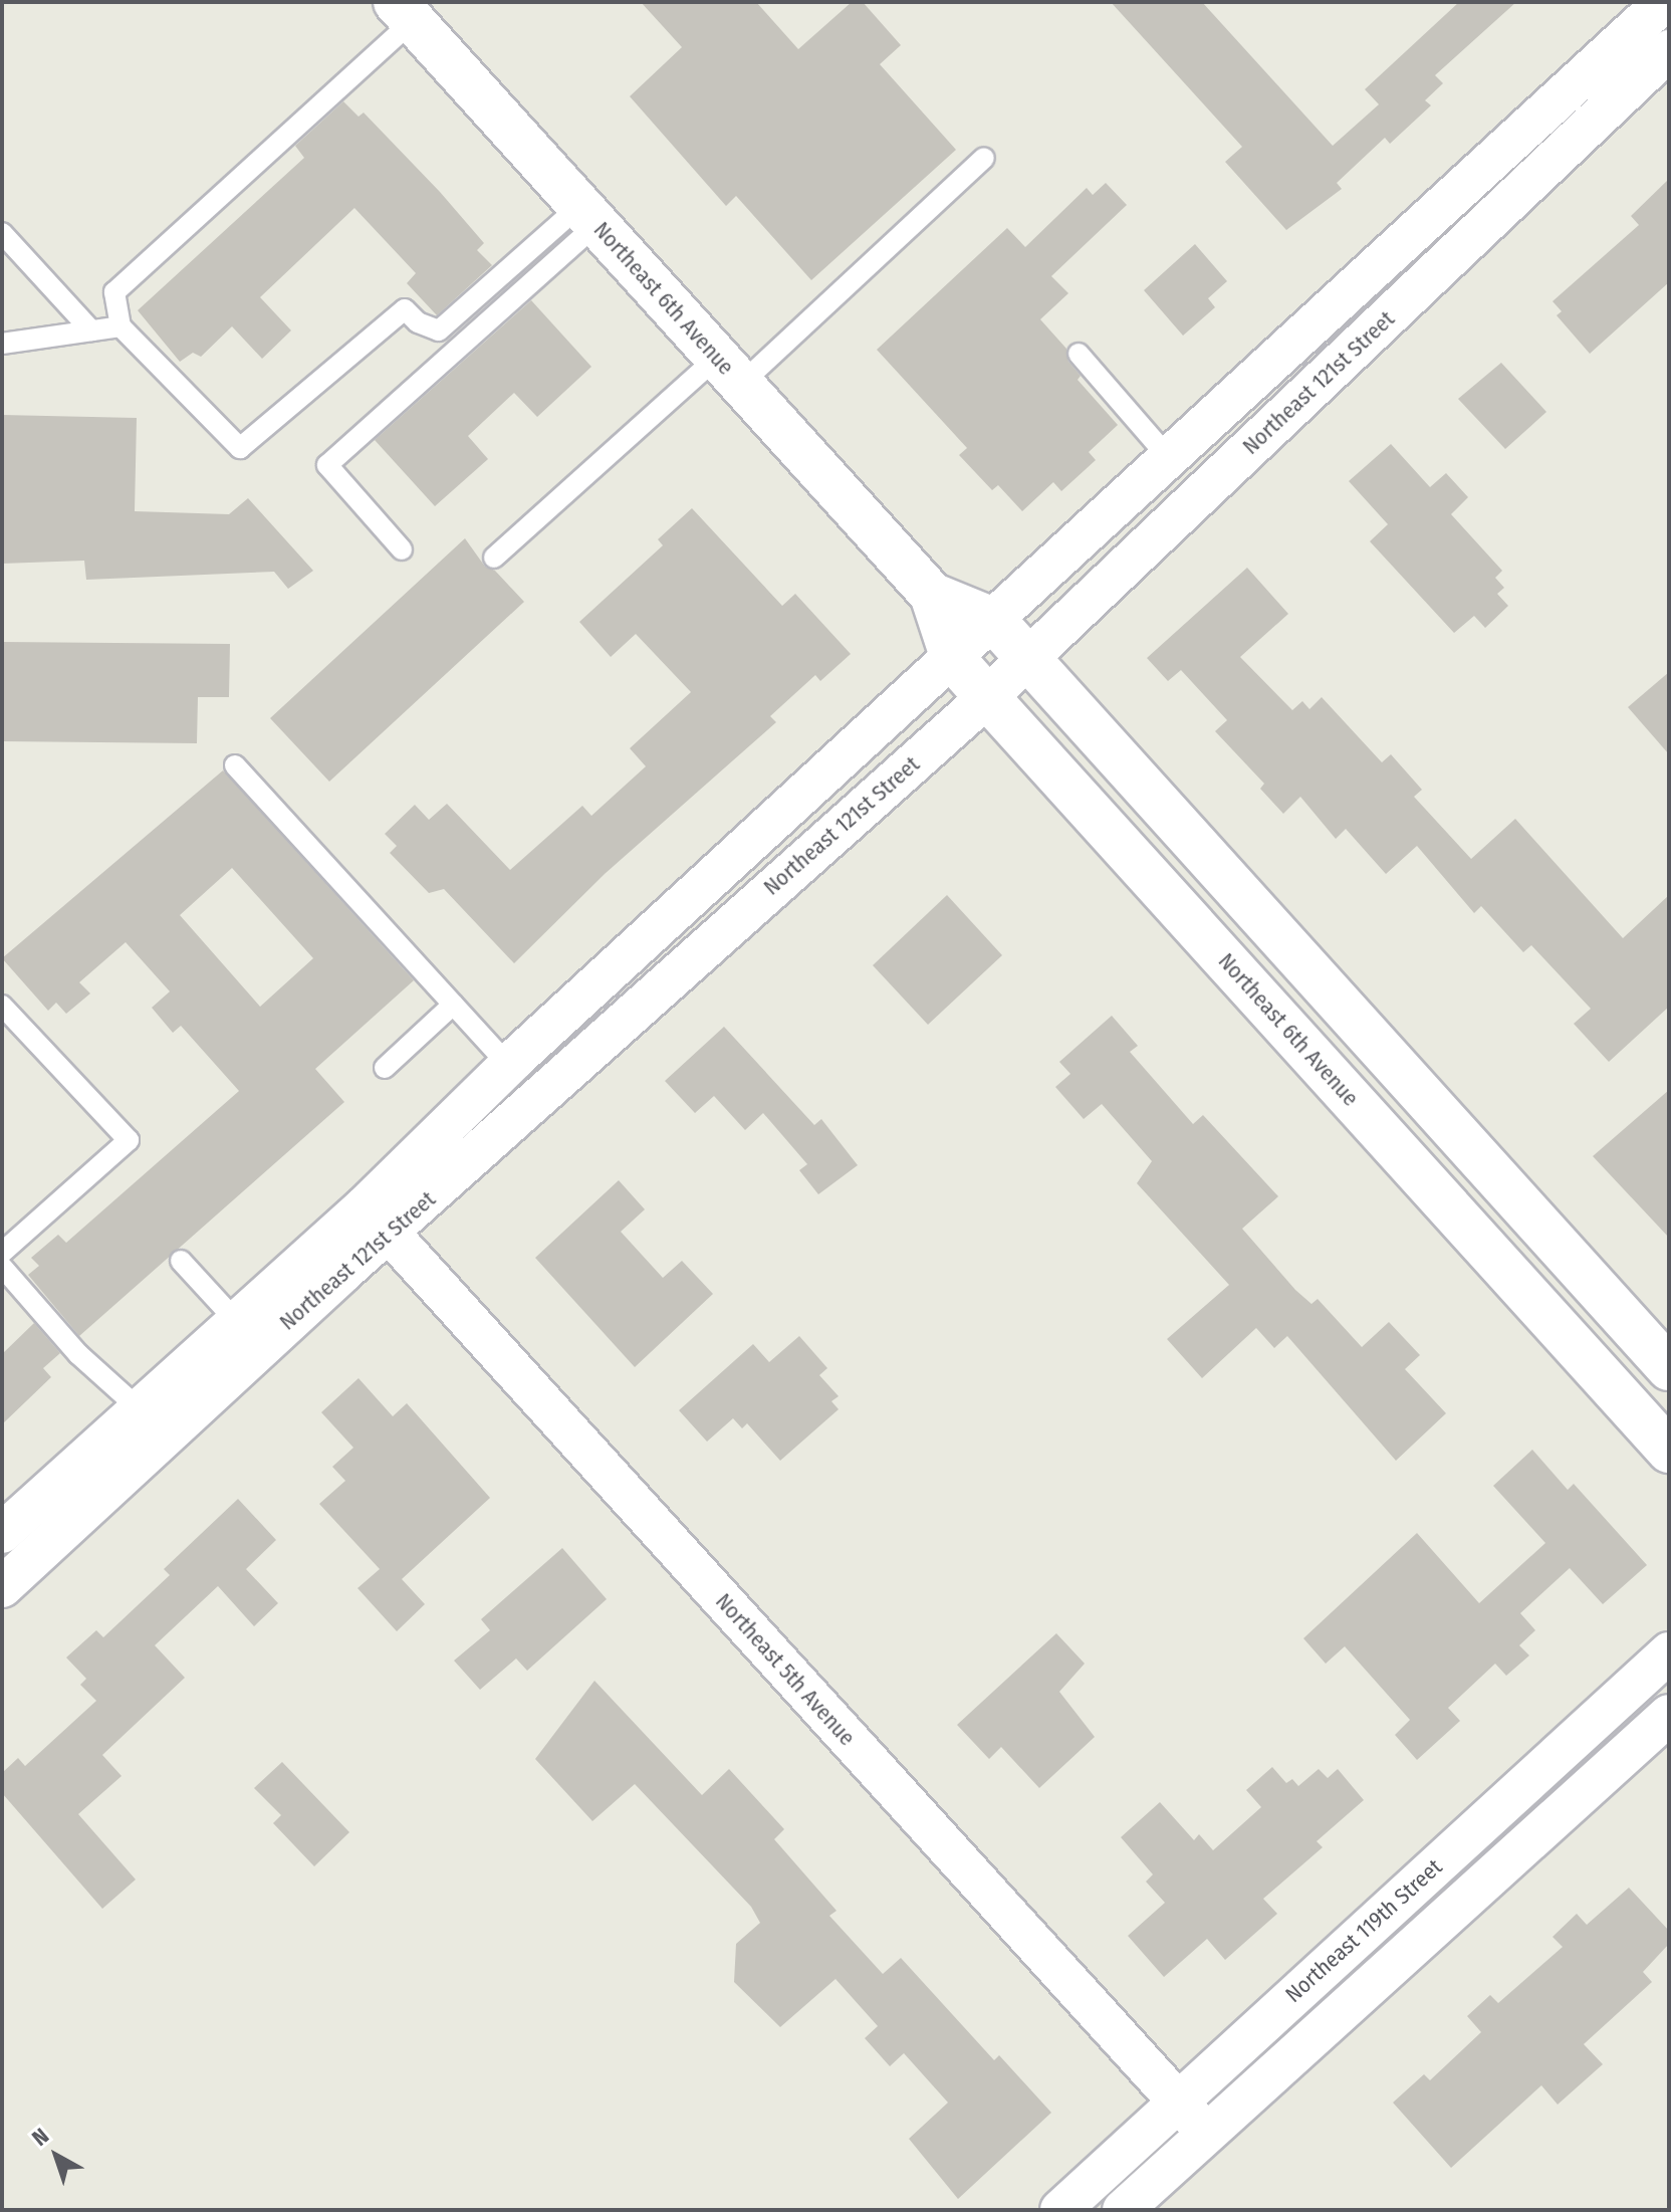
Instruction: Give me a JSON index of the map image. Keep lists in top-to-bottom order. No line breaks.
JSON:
{"streets":{"main road":["Northeast 6th Avenue"],"street":["Northeast 121st Street","Northeast 5th Avenue","Northeast 119th Street"]},"crossings":[["Northeast 6th Avenue","Northeast 121st Street"],["Northeast 121st Street","Northeast 5th Avenue"],["Northeast 5th Avenue","Northeast 119th Street"]],"north":"top left"}
